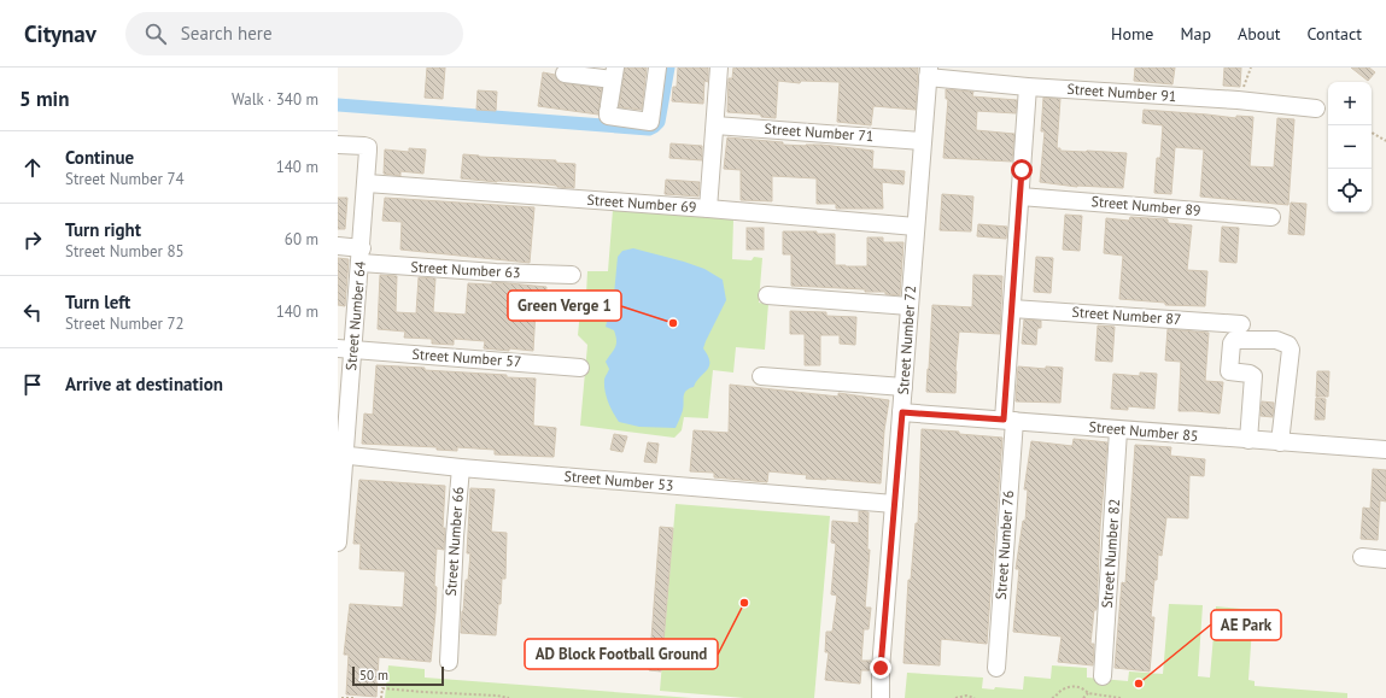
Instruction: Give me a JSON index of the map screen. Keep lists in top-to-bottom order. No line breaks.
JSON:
{"streets":{"street":["Street Number 91","Street Number 71","Street Number 69","Street Number 89","Street Number 63","Street Number 64","Street Number 87","Street Number 72","Street Number 57","Street Number 85","Street Number 53","Street Number 66","Street Number 76","Street Number 82"]},"crossings":[["Street Number 91","Street Number 72"],["Street Number 91","Street Number 76"],["Street Number 71","Street Number 72"],["Street Number 69","Street Number 64"],["Street Number 69","Street Number 72"],["Street Number 89","Street Number 76"],["Street Number 63","Street Number 64"],["Street Number 64","Street Number 57"],["Street Number 64","Street Number 53"],["Street Number 87","Street Number 76"],["Street Number 72","Street Number 85"],["Street Number 72","Street Number 53"],["Street Number 85","Street Number 76"],["Street Number 85","Street Number 82"],["Street Number 53","Street Number 66"]],"places":["Green Verge 1","AD Block Football Ground","AE Park"],"scale_bar":"50 m","page":{"header":"Citynav","search":"Search here","nav":["Home","Map","About","Contact"],"heading":["5 min","Walk · 340 m"],"map_buttons":["+","−"],"list":[["Continue","Street Number 74","140 m"],["Turn right","Street Number 85","60 m"],["Turn left","Street Number 72","140 m"],"Arrive at destination"],"scale":"50 m"}}
